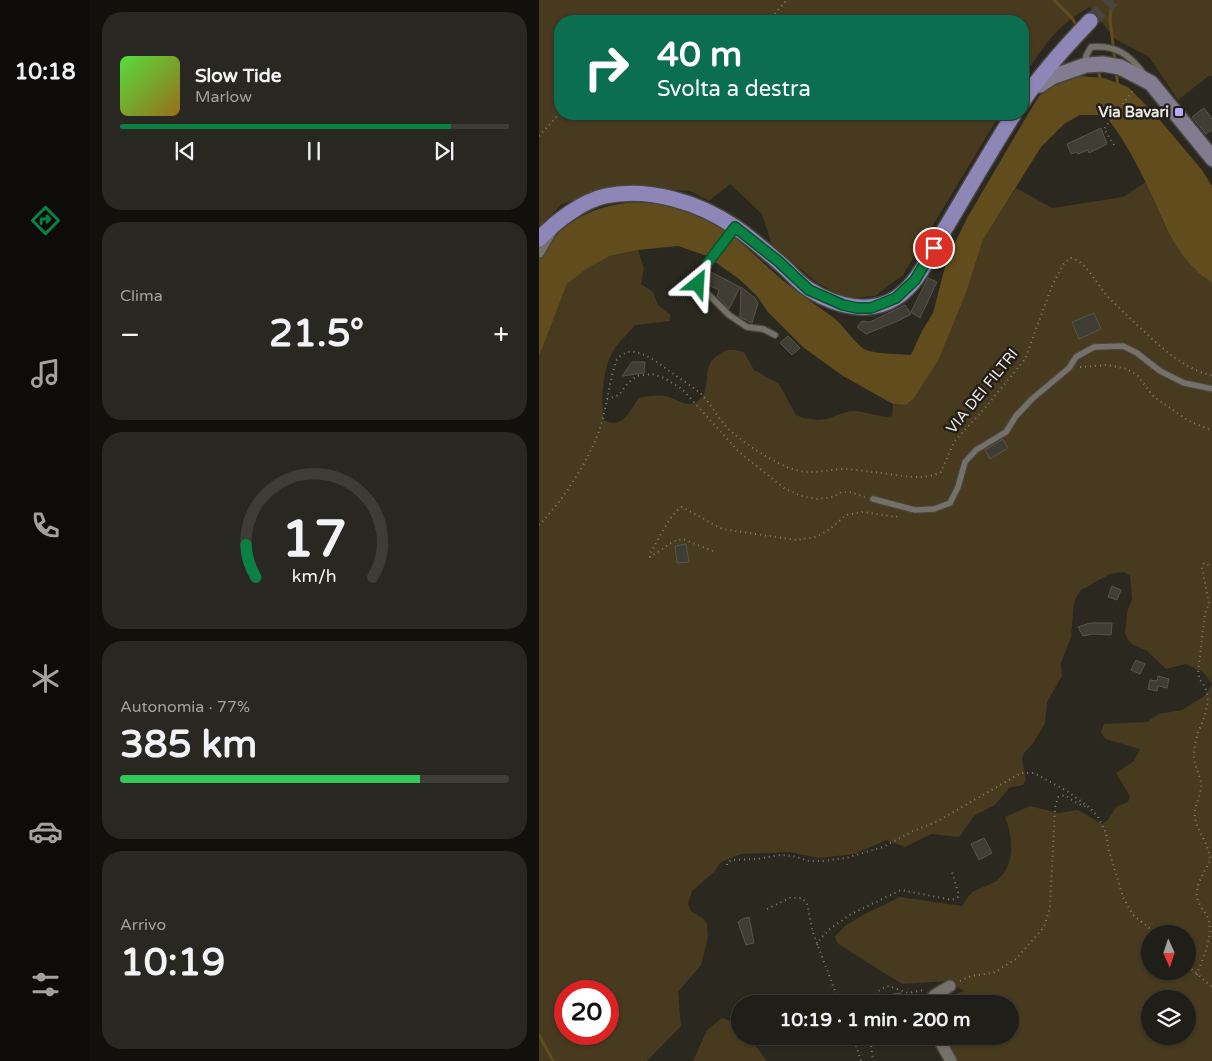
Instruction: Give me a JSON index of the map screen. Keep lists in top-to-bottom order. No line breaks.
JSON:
{"streets":{"path":["VIA DEI FILTRI"]},"places":{"transit":["Via Bavari"]},"north":"bottom","page":{"tabs":"10:18","turn":["40 m","Svolta a destra"],"song":["Slow Tide","Marlow"],"tile":["Clima",["Autonomia · 77%","385 km"],["Arrivo","10:19"]],"heat":["−","21.5°","+"],"limit":"20","trip":"10:19 · 1 min · 200 m","gauge":["17","km/h"]}}
